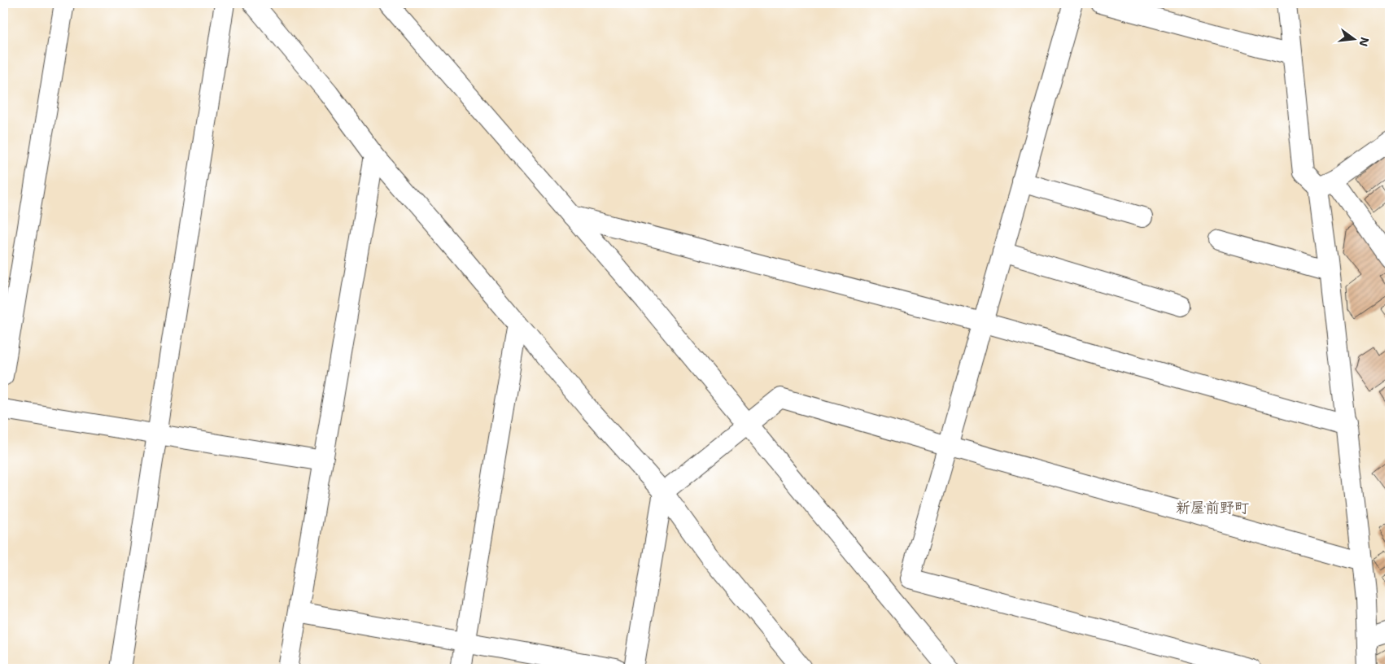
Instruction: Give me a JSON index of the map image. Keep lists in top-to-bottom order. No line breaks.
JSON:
{"districts":["新屋前野町"],"north":"right"}
